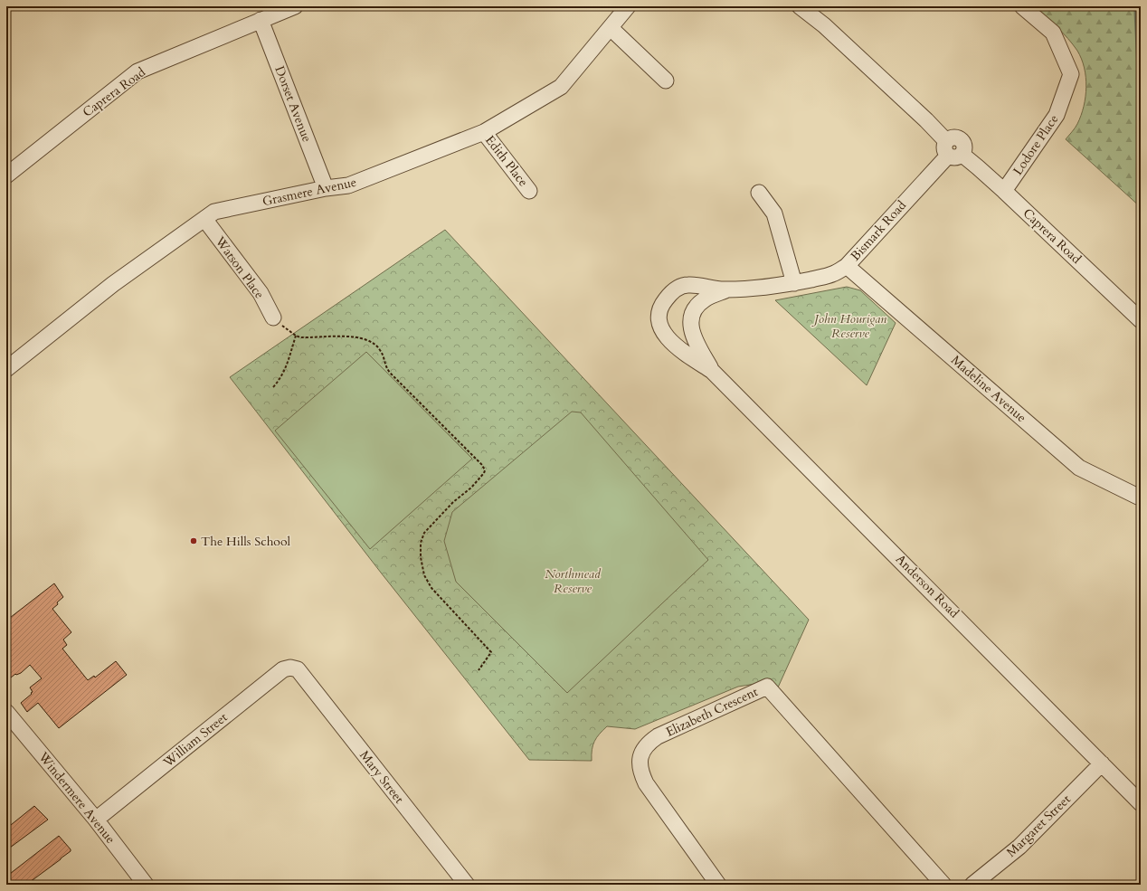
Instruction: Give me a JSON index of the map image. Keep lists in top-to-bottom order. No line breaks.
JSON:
{"streets":{"street":["Caprera Road","Dorset Avenue","Lodore Place","Edith Place","Grasmere Avenue","Bismark Road","Watson Place","Madeline Avenue","Anderson Road","Elizabeth Crescent","William Street","Mary Street","Windermere Avenue","Margaret Street"]},"crossings":[["Caprera Road","Dorset Avenue"],["Caprera Road","Lodore Place"],["Caprera Road","Bismark Road"],["Dorset Avenue","Grasmere Avenue"],["Edith Place","Grasmere Avenue"],["Grasmere Avenue","Watson Place"],["Bismark Road","Madeline Avenue"],["Bismark Road","Anderson Road"],["Anderson Road","Margaret Street"],["William Street","Mary Street"],["William Street","Windermere Avenue"]],"parks":["John Hourigan Reserve","Northmead Reserve"],"places":["The Hills School"]}
